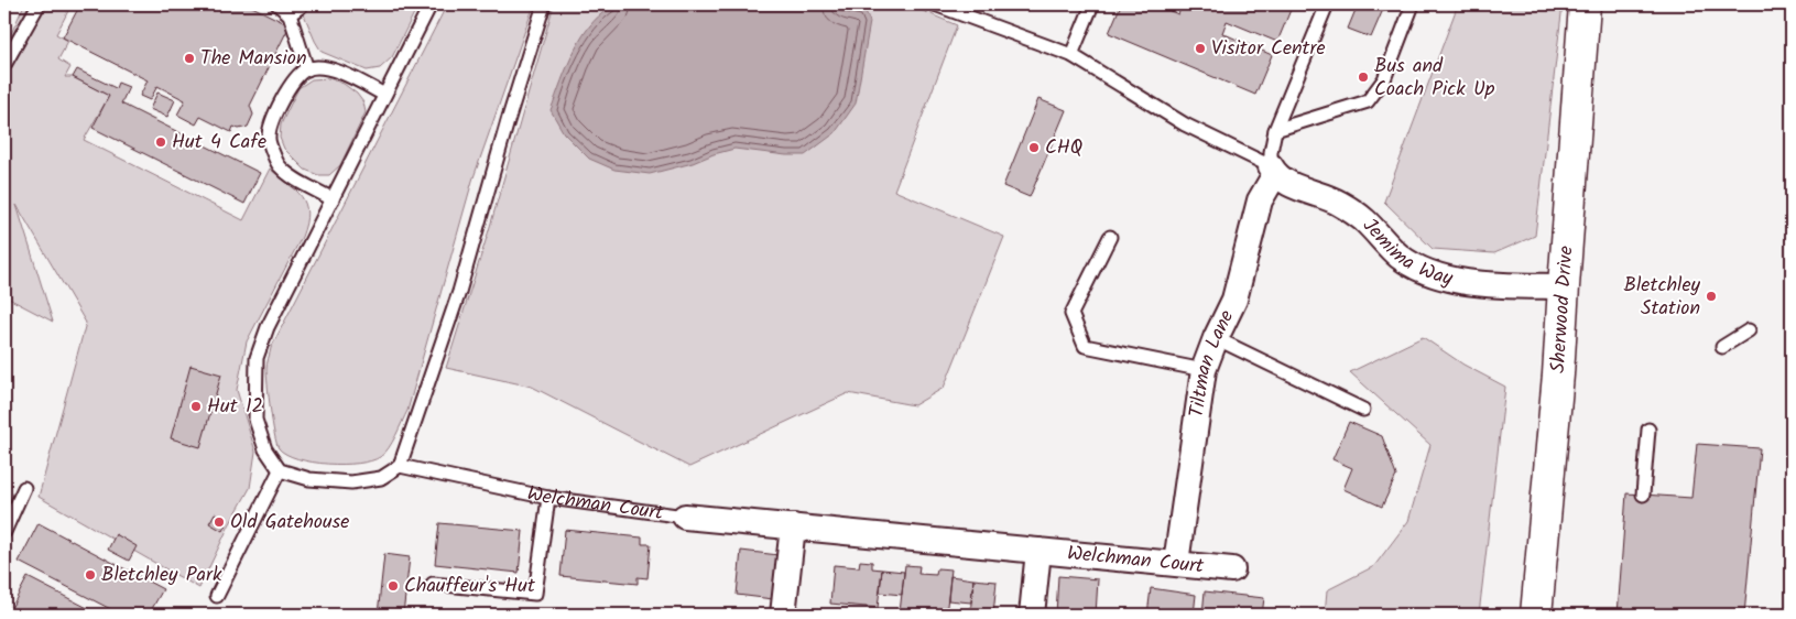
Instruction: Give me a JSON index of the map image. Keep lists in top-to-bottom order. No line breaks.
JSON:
{"streets":{"street":["Jemima Way","Sherwood Drive","Tiltman Lane","Welchman Court"]},"crossings":[["Jemima Way","Sherwood Drive"],["Jemima Way","Tiltman Lane"],["Tiltman Lane","Welchman Court"]],"places":["Visitor Centre","The Mansion","Bus and Coach Pick Up","Hut 4 Cafe","CHQ","Bletchley Station","Hut 12","Old Gatehouse","Bletchley Park","Chauffeur's Hut"]}
